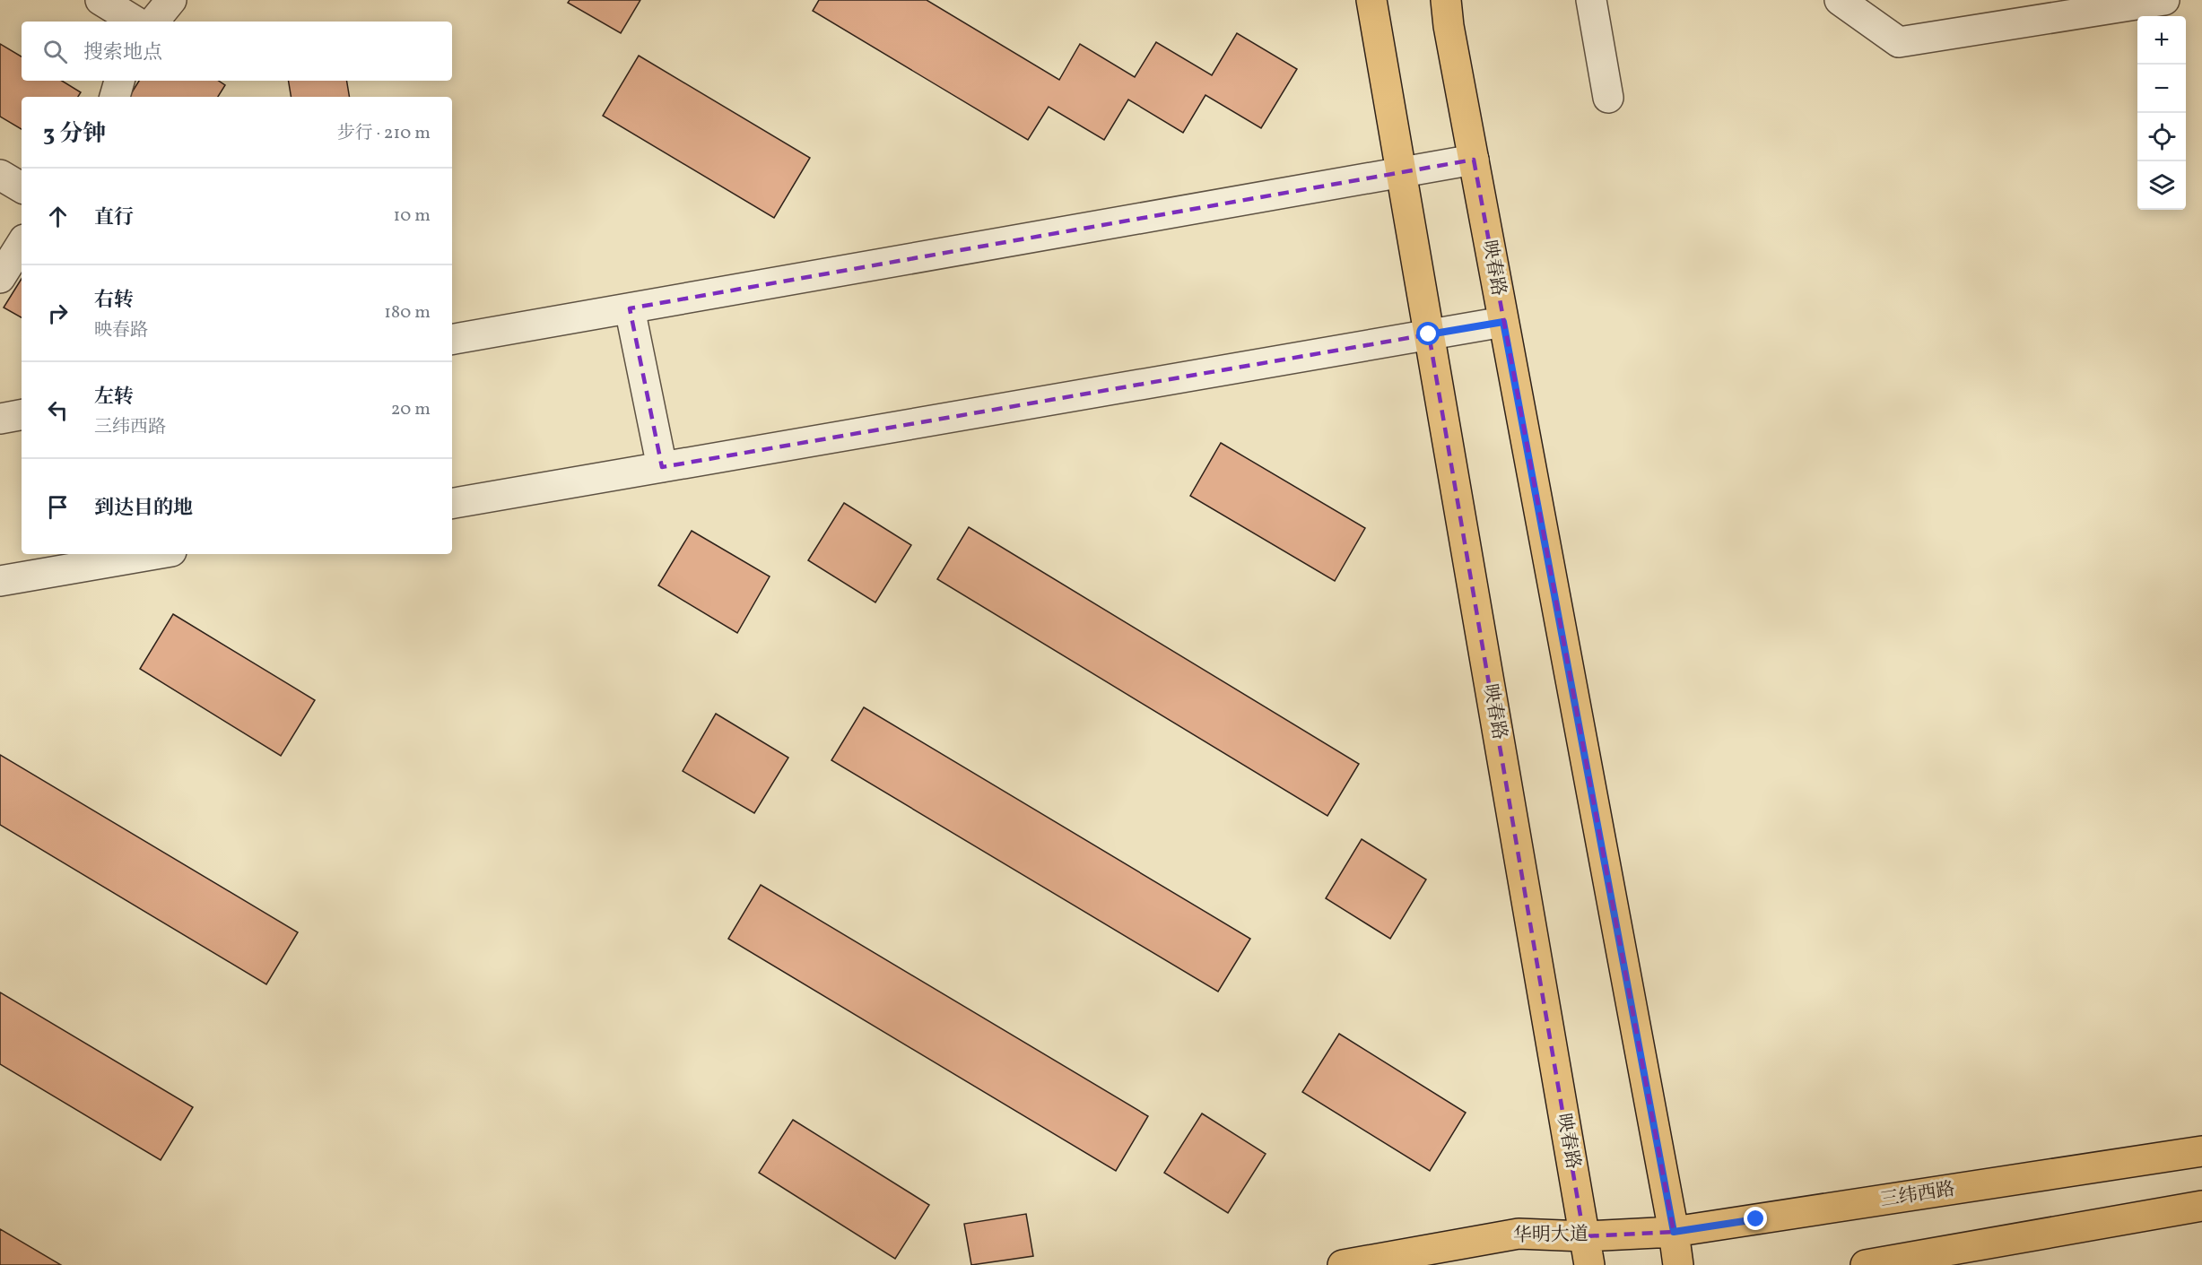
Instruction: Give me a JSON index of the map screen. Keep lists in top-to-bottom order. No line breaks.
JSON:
{"streets":{"main road":["映春路","三纬西路","华明大道"]},"crossings":[["映春路","三纬西路"],["映春路","华明大道"],["三纬西路","华明大道"]],"page":{"map_buttons":["+","−"],"search":"搜索地点","heading":["3 分钟","步行 · 210 m"],"list":[["直行","10 m"],["右转","映春路","180 m"],["左转","三纬西路","20 m"],"到达目的地"]}}
